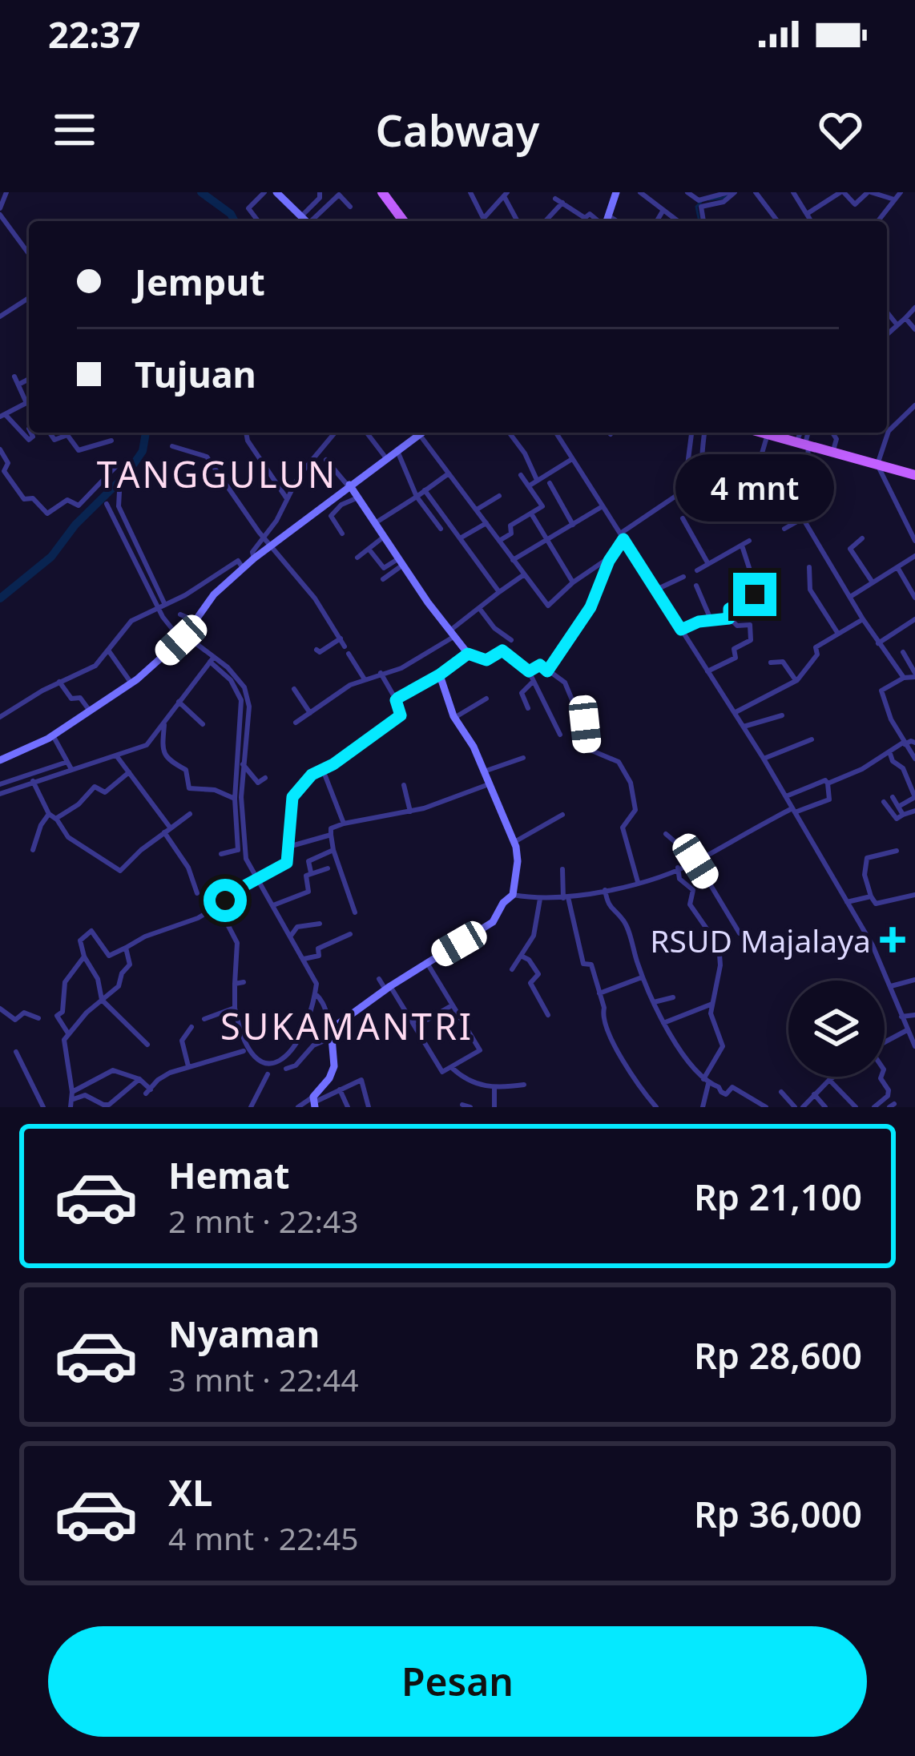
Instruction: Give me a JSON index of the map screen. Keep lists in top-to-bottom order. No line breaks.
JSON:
{"districts":["TANGGULUN","SUKAMANTRI"],"places":{"health":["RSUD Majalaya"]},"page":{"status":"22:37","header":"Cabway","banner":["Jemput","Tujuan"],"bubble":"4 mnt","list":[{"name":"Hemat","note":"2 mnt · 22:43","value":"Rp 21,100"},{"name":"Nyaman","note":"3 mnt · 22:44","value":"Rp 28,600"},{"name":"XL","note":"4 mnt · 22:45","value":"Rp 36,000"}],"buttons":"Pesan"}}
